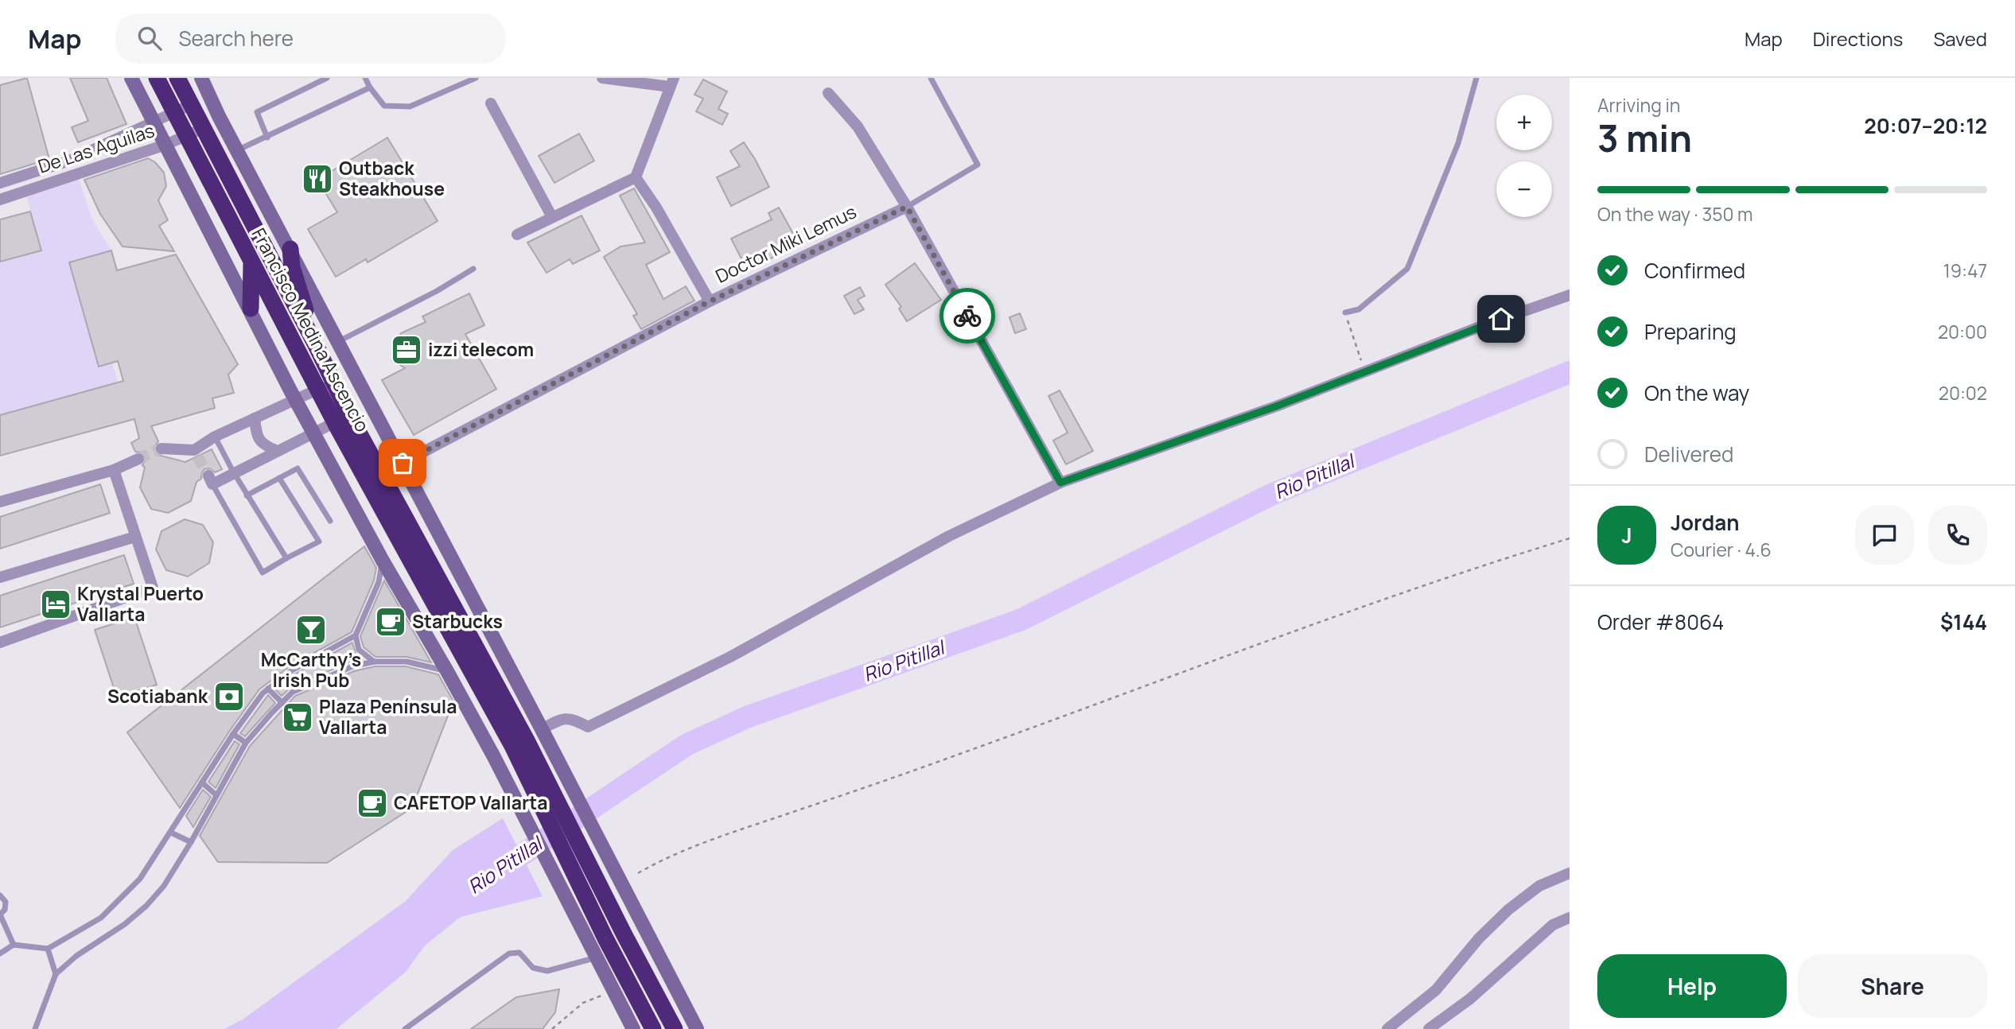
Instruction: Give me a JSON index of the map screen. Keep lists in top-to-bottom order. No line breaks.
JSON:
{"streets":{"highway":["Francisco Medina Ascencio"],"street":["De Las Aguilas","Doctor Miki Lemus"]},"crossings":[["De Las Aguilas","Francisco Medina Ascencio"]],"water":["Rio Pitillal"],"places":{"restaurant":["Outback Steakhouse"],"office":["izzi telecom"],"hotel":["Krystal Puerto Vallarta"],"cafe":["Starbucks","CAFETOP Vallarta"],"bar":["McCarthy’s Irish Pub"],"bank":["Scotiabank"],"supermarket":["Plaza Península Vallarta"]},"page":{"header":"Map","search":"Search here","nav":["Map","Directions","Saved"],"heading":["3 min","Arriving in","20:07–20:12"],"panel":["Jordan","Courier · 4.6","Order #8064","$144"],"map_buttons":["+","−"],"bar":"On the way · 350 m","list":[["Confirmed","19:47"],["Preparing","20:00"],["On the way","20:02"],"Delivered"],"round":"J","buttons":["Help","Share"]}}
